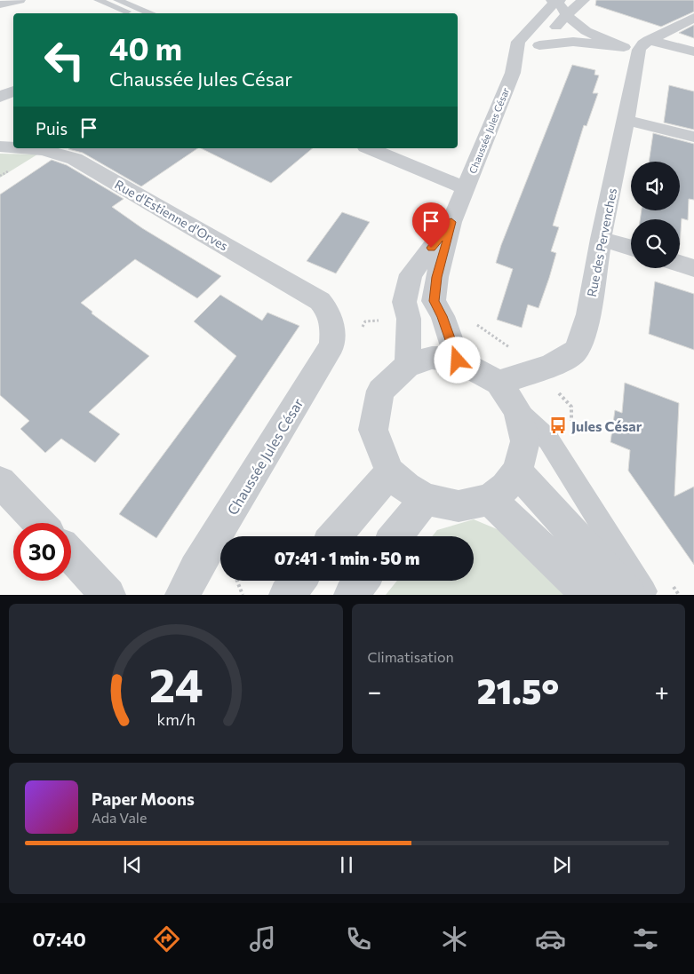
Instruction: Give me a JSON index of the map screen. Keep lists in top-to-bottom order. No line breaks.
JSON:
{"streets":{"street":["Chaussée Jules César","Rue d'Estienne d'Orves","Rue des Pervenches"]},"crossings":[["Chaussée Jules César","Rue d'Estienne d'Orves"],["Chaussée Jules César","Rue des Pervenches"]],"places":{"bus stop":["Jules César"]},"page":{"turn":["40 m","Chaussée Jules César"],"then":"Puis","limit":"30","trip":"07:41 · 1 min · 50 m","tile":"Climatisation","heat":["−","21.5°","+"],"song":["Paper Moons","Ada Vale"],"tabs":"07:40","gauge":["24","km/h"]}}
